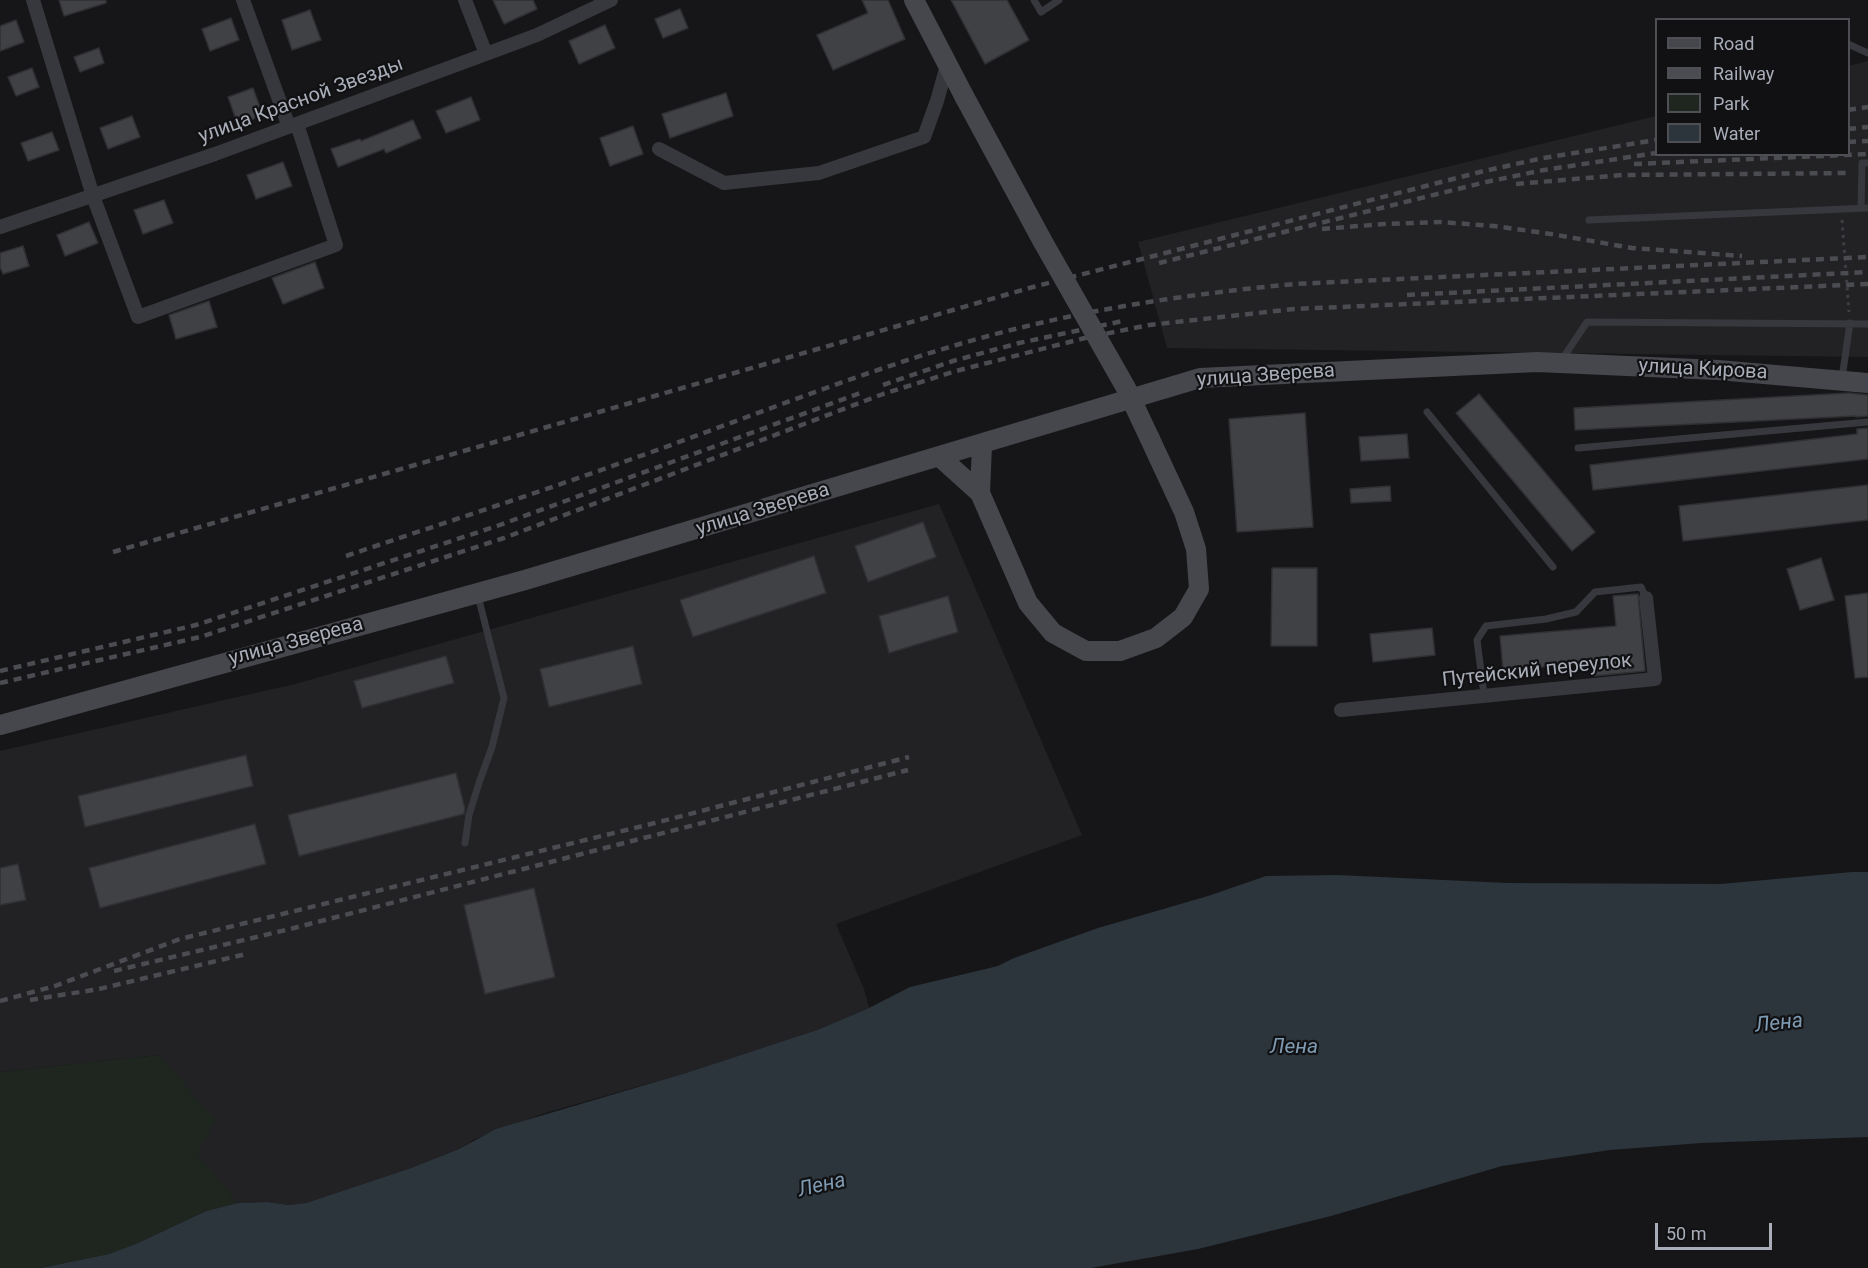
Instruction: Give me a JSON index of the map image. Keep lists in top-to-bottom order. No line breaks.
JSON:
{"streets":{"main road":["улица Кирова","улица Зверева"],"street":["улица Красной Звезды","Путейский переулок"]},"crossings":[["улица Кирова","улица Зверева"]],"water":["Лена"],"legend":["Road","Railway","Park","Water"],"scale_bar":"50 m"}
